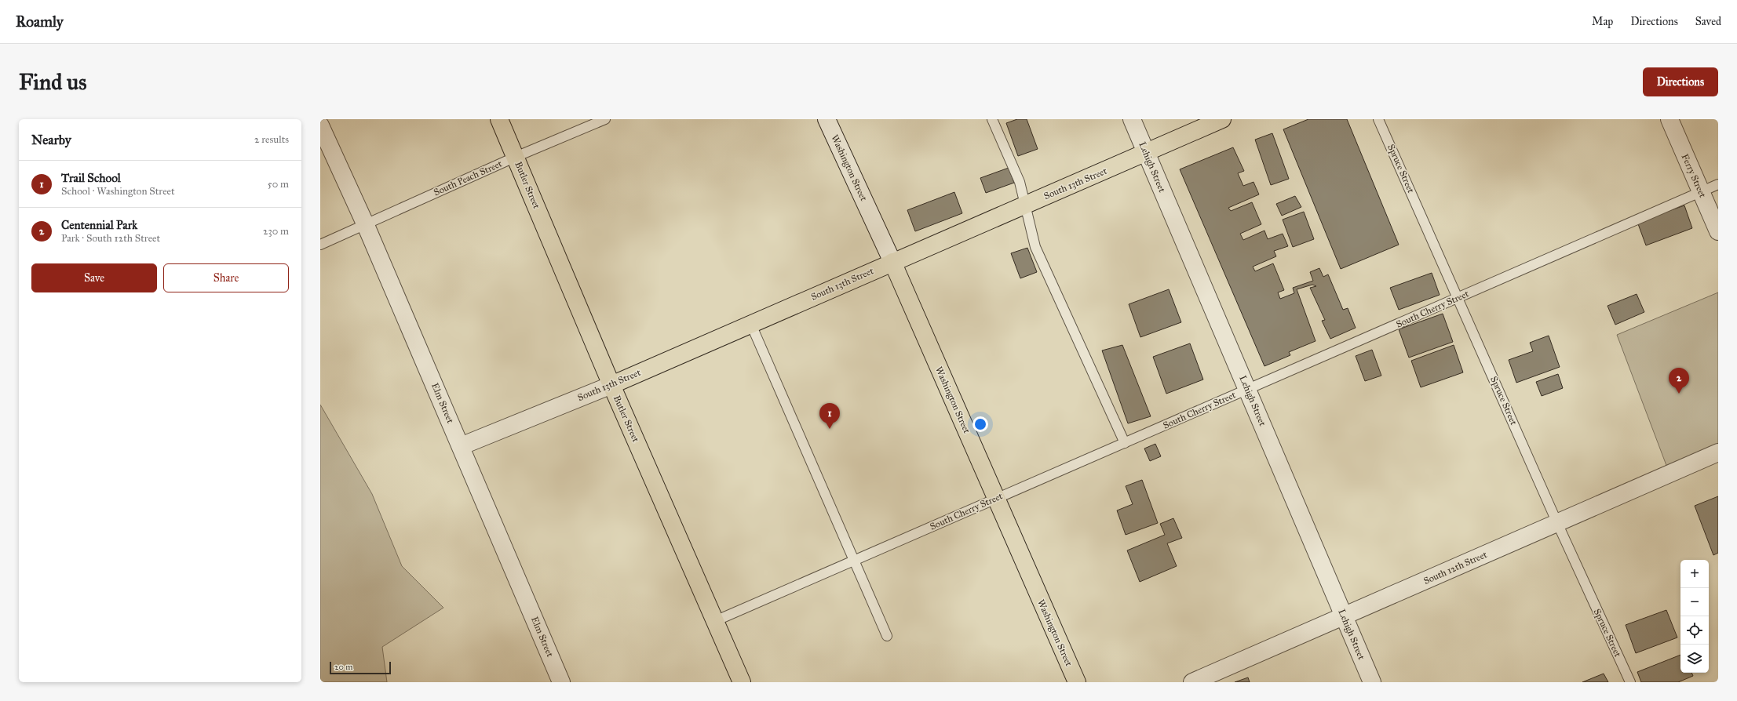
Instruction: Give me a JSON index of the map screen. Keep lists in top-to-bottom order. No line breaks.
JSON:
{"streets":{"main road":["Washington Street","South 13th Street","Butler Street"],"street":["Lehigh Street","Ferry Street","Elm Street","South 12th Street"],"lane":["Spruce Street","South Peach Street","South Cherry Street"]},"crossings":[["Lehigh Street","South 13th Street"],["Lehigh Street","South Cherry Street"],["Lehigh Street","South 12th Street"],["Washington Street","South 13th Street"],["Washington Street","South Cherry Street"],["Spruce Street","South Cherry Street"],["Spruce Street","South 12th Street"],["Ferry Street","South Cherry Street"],["South Peach Street","Butler Street"],["South Peach Street","Elm Street"],["South 13th Street","Butler Street"],["South 13th Street","Elm Street"],["Butler Street","South Cherry Street"]],"scale_bar":"20 m","page":{"header":"Roamly","nav":["Map","Directions","Saved"],"buttons":["Directions",["Save","Share"]],"title":"Find us","heading":["Nearby","2 results"],"list":[{"mark":"1","name":"Trail School","note":"School · Washington Street","value":"50 m"},{"mark":"2","name":"Centennial Park","note":"Park · South 12th Street","value":"230 m"}],"pins":["2","1"],"map_buttons":["+","−"],"scale":"20 m"}}
